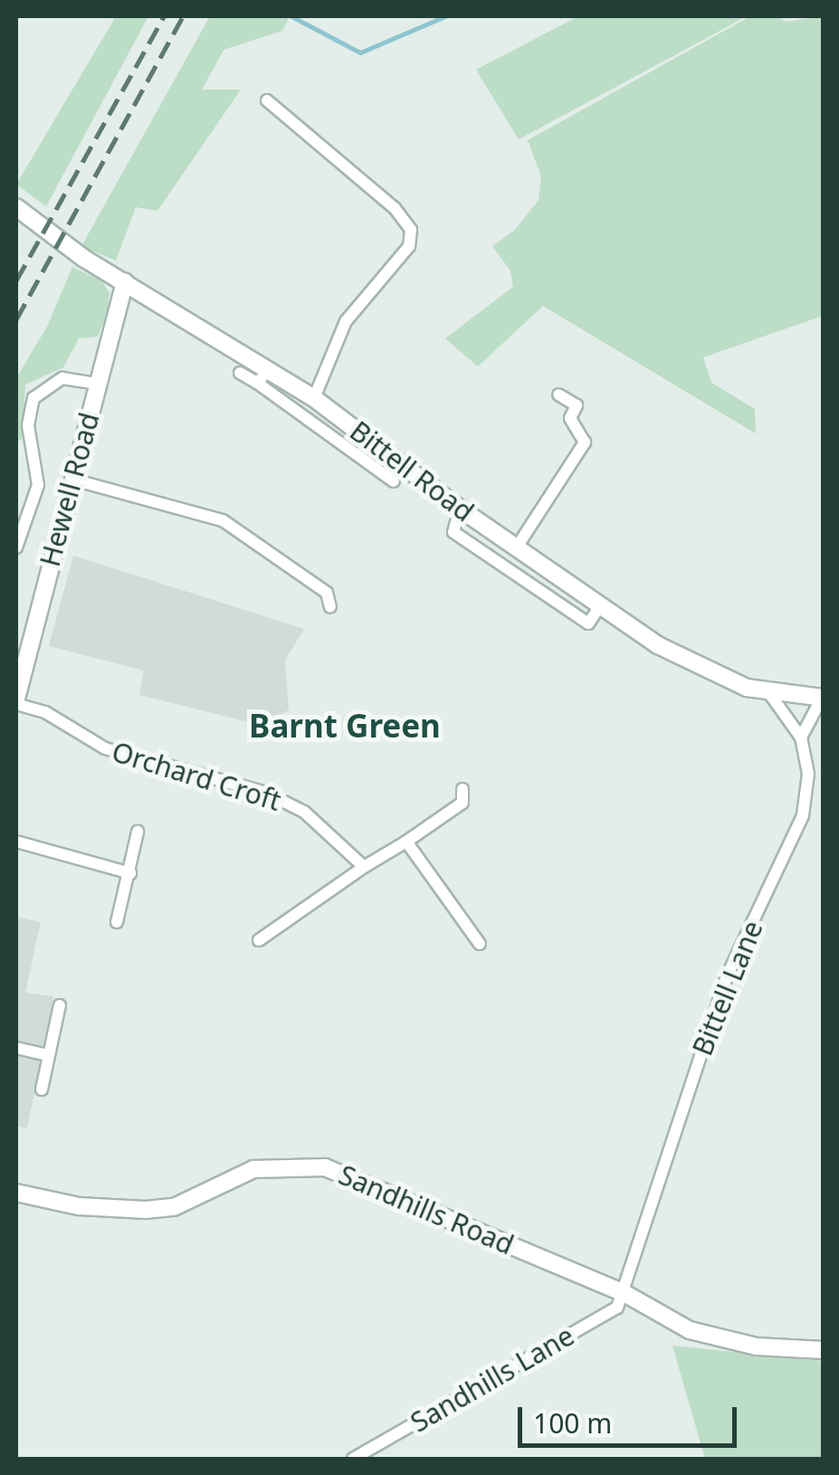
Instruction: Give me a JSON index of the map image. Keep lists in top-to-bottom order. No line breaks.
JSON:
{"streets":{"street":["Bittell Road","Hewell Road","Orchard Croft","Bittell Lane","Sandhills Road","Sandhills Lane"]},"crossings":[["Bittell Road","Hewell Road"],["Bittell Road","Bittell Lane"],["Hewell Road","Orchard Croft"],["Bittell Lane","Sandhills Road"],["Bittell Lane","Sandhills Lane"],["Sandhills Road","Sandhills Lane"]],"districts":["Barnt Green"],"scale_bar":"100 m"}
